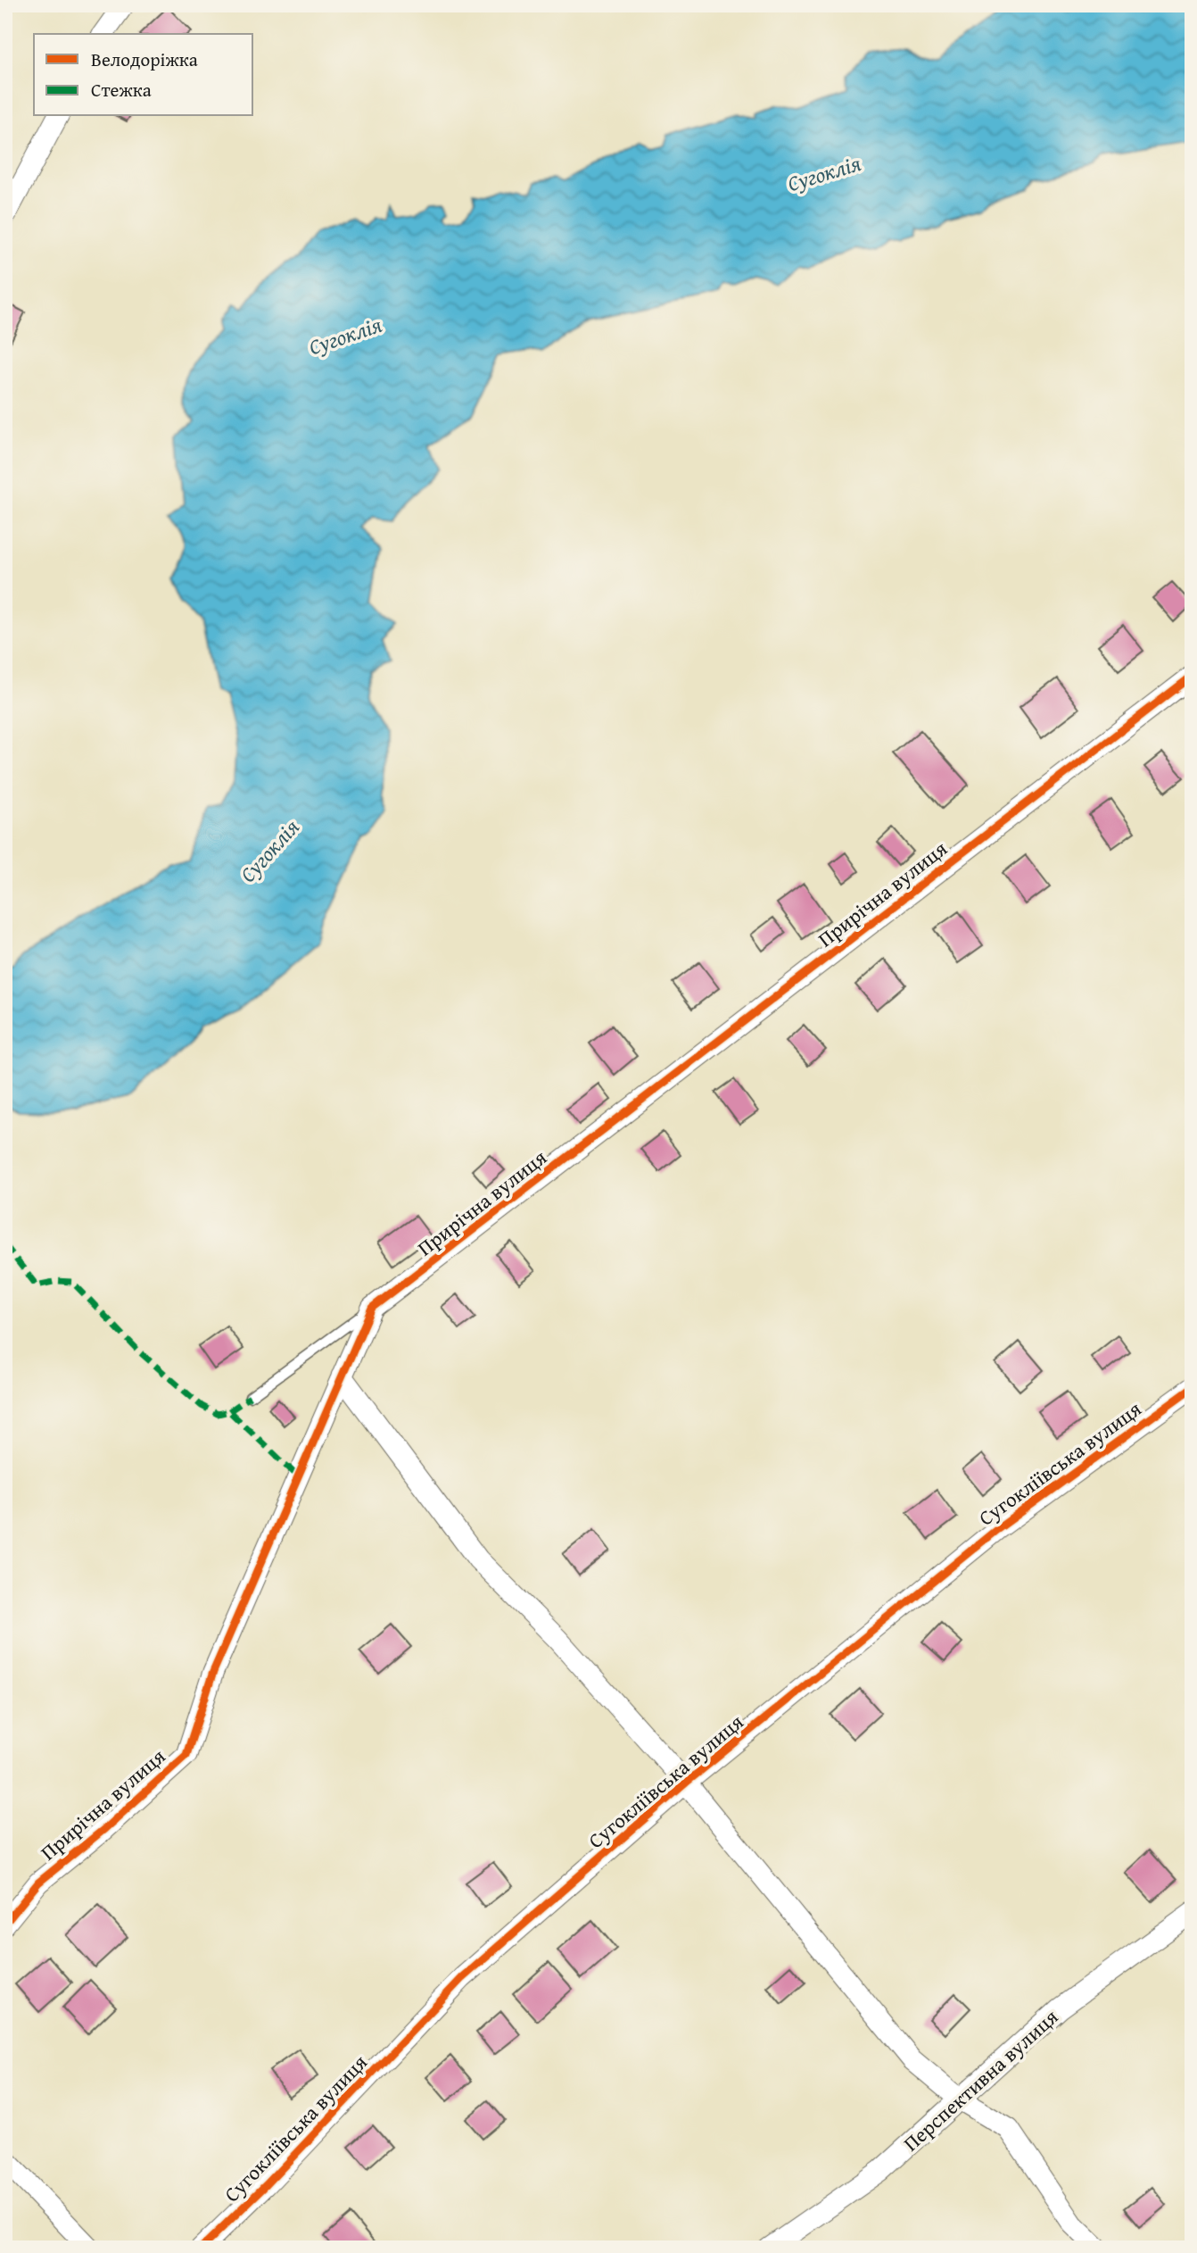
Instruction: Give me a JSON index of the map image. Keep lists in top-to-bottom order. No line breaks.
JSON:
{"streets":{"street":["Прирічна вулиця","Сугокліївська вулиця","Перспективна вулиця"]},"water":["Сугоклія"],"legend":["Велодоріжка","Стежка"]}
